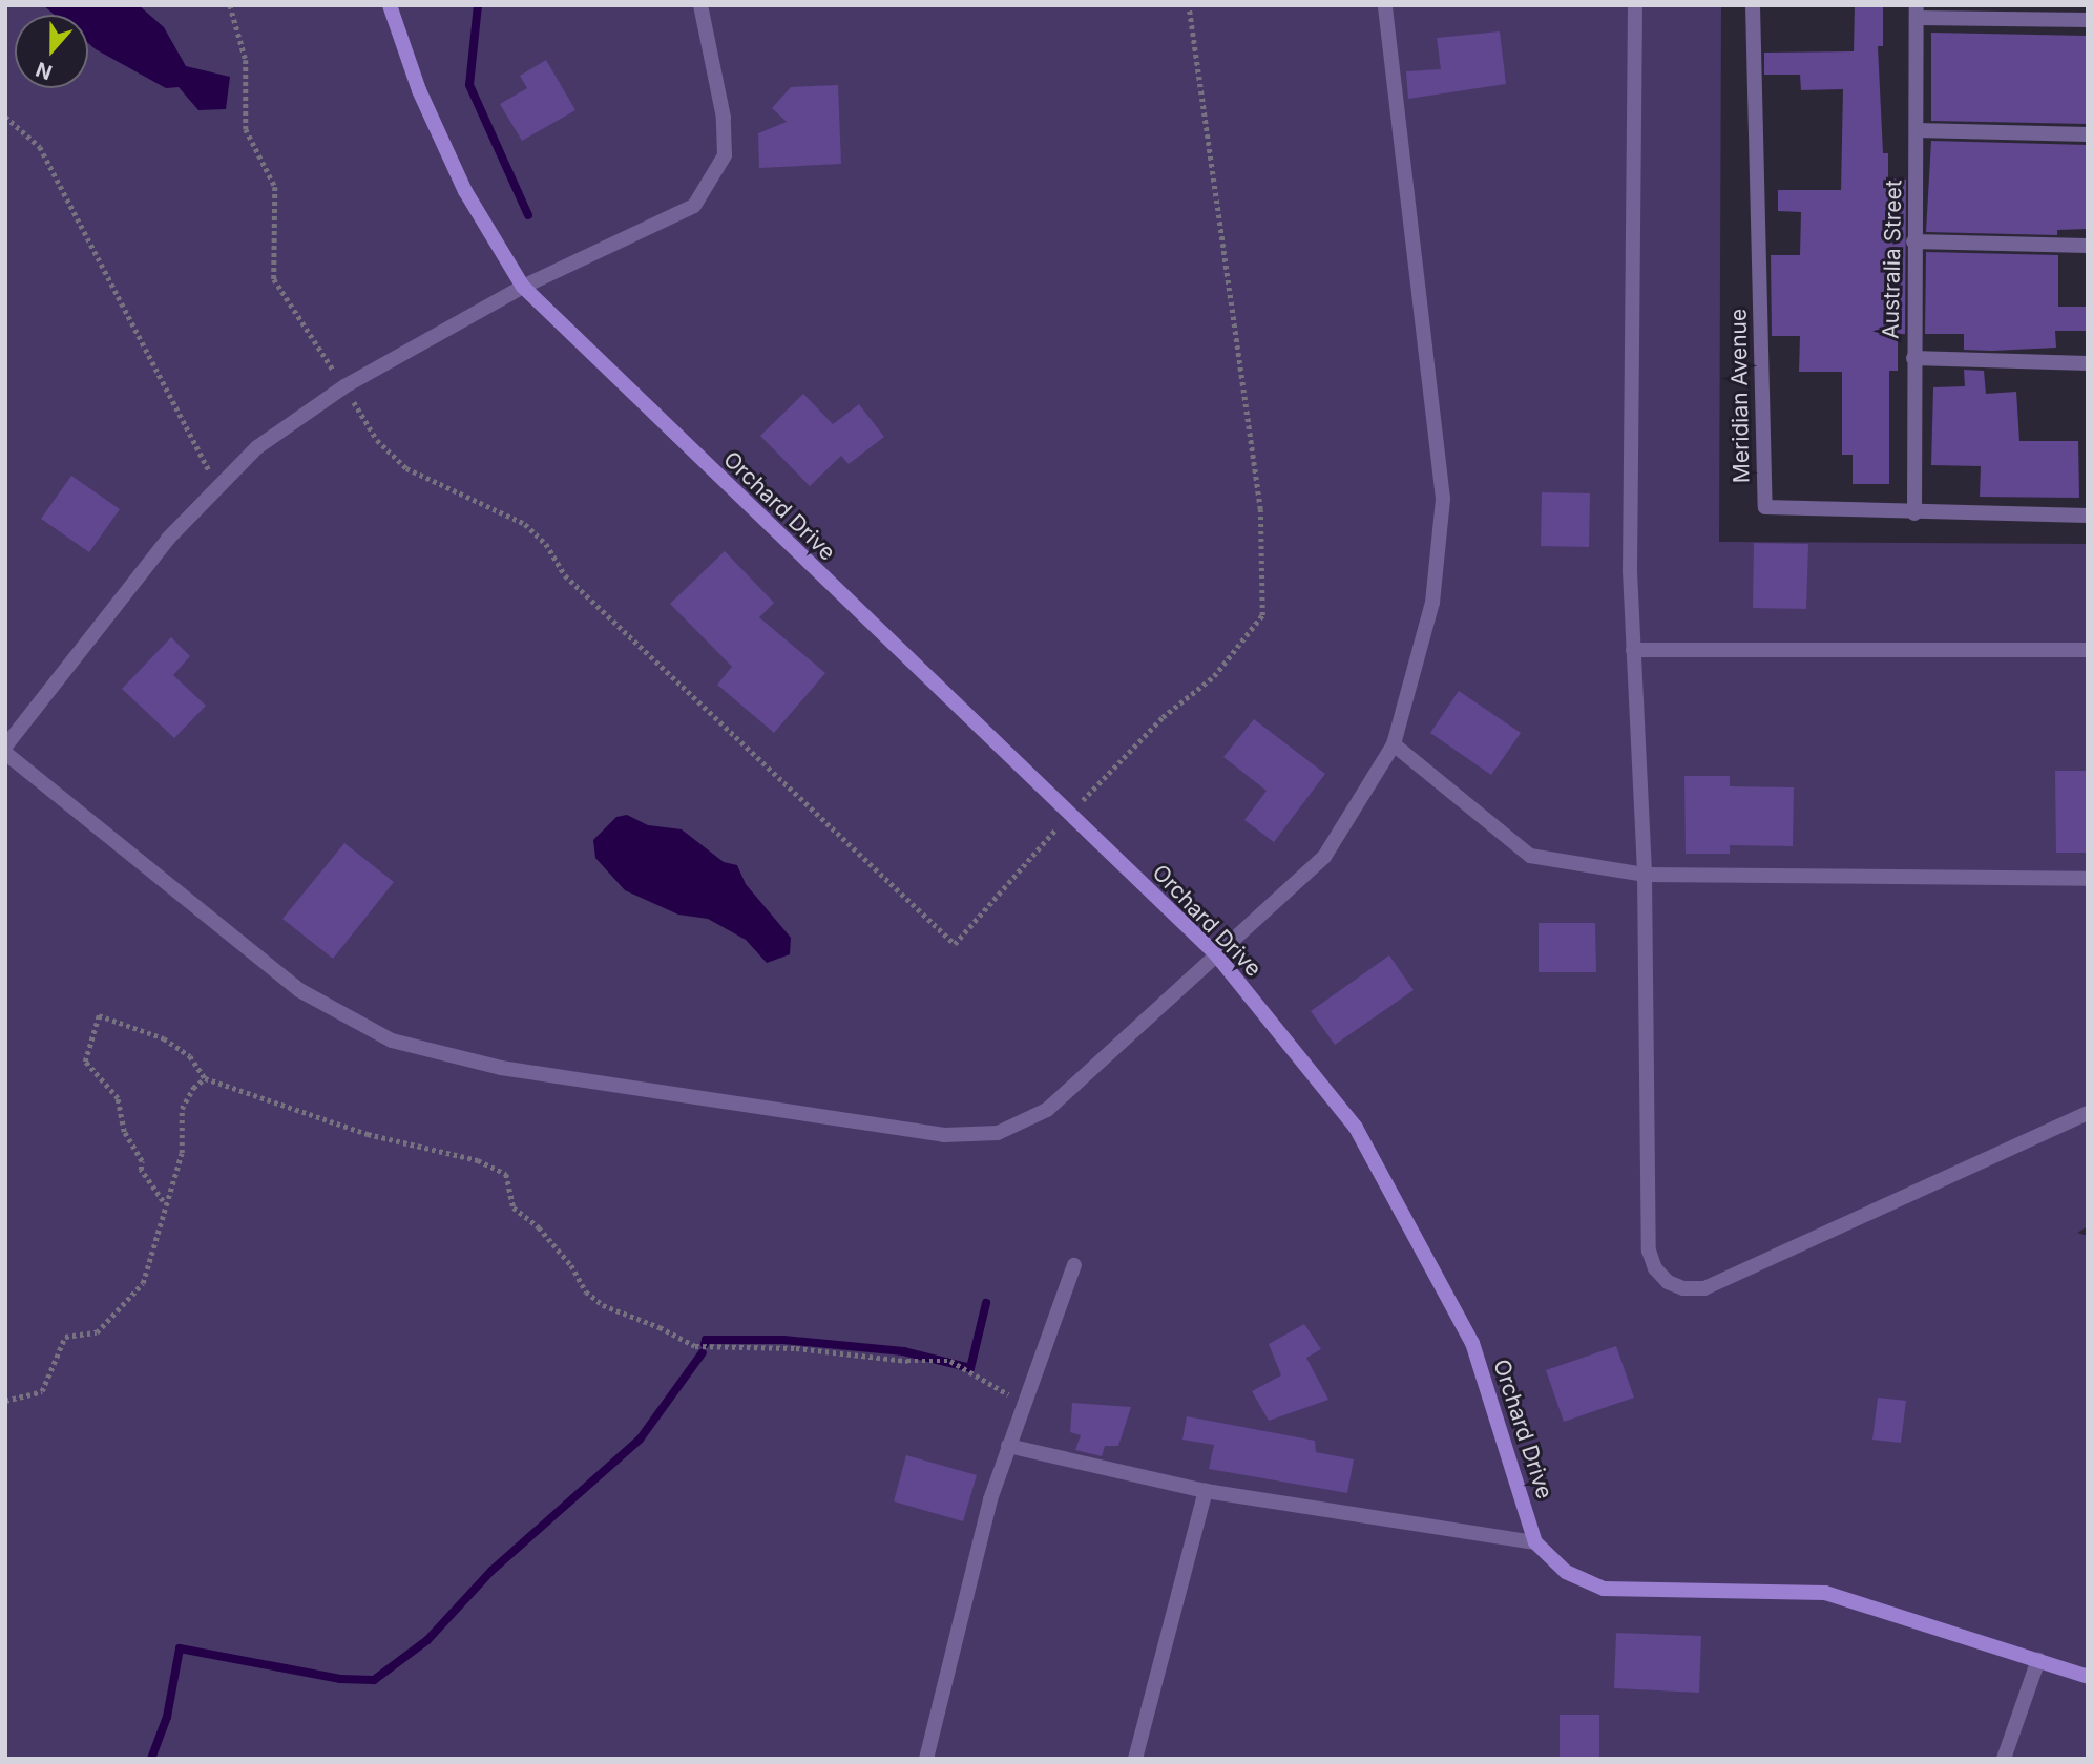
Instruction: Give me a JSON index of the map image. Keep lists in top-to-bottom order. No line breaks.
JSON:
{"streets":{"street":["Australia Street","Meridian Avenue","Orchard Drive"]},"crossings":[["Australia Street","Meridian Avenue"]],"north":"bottom"}
